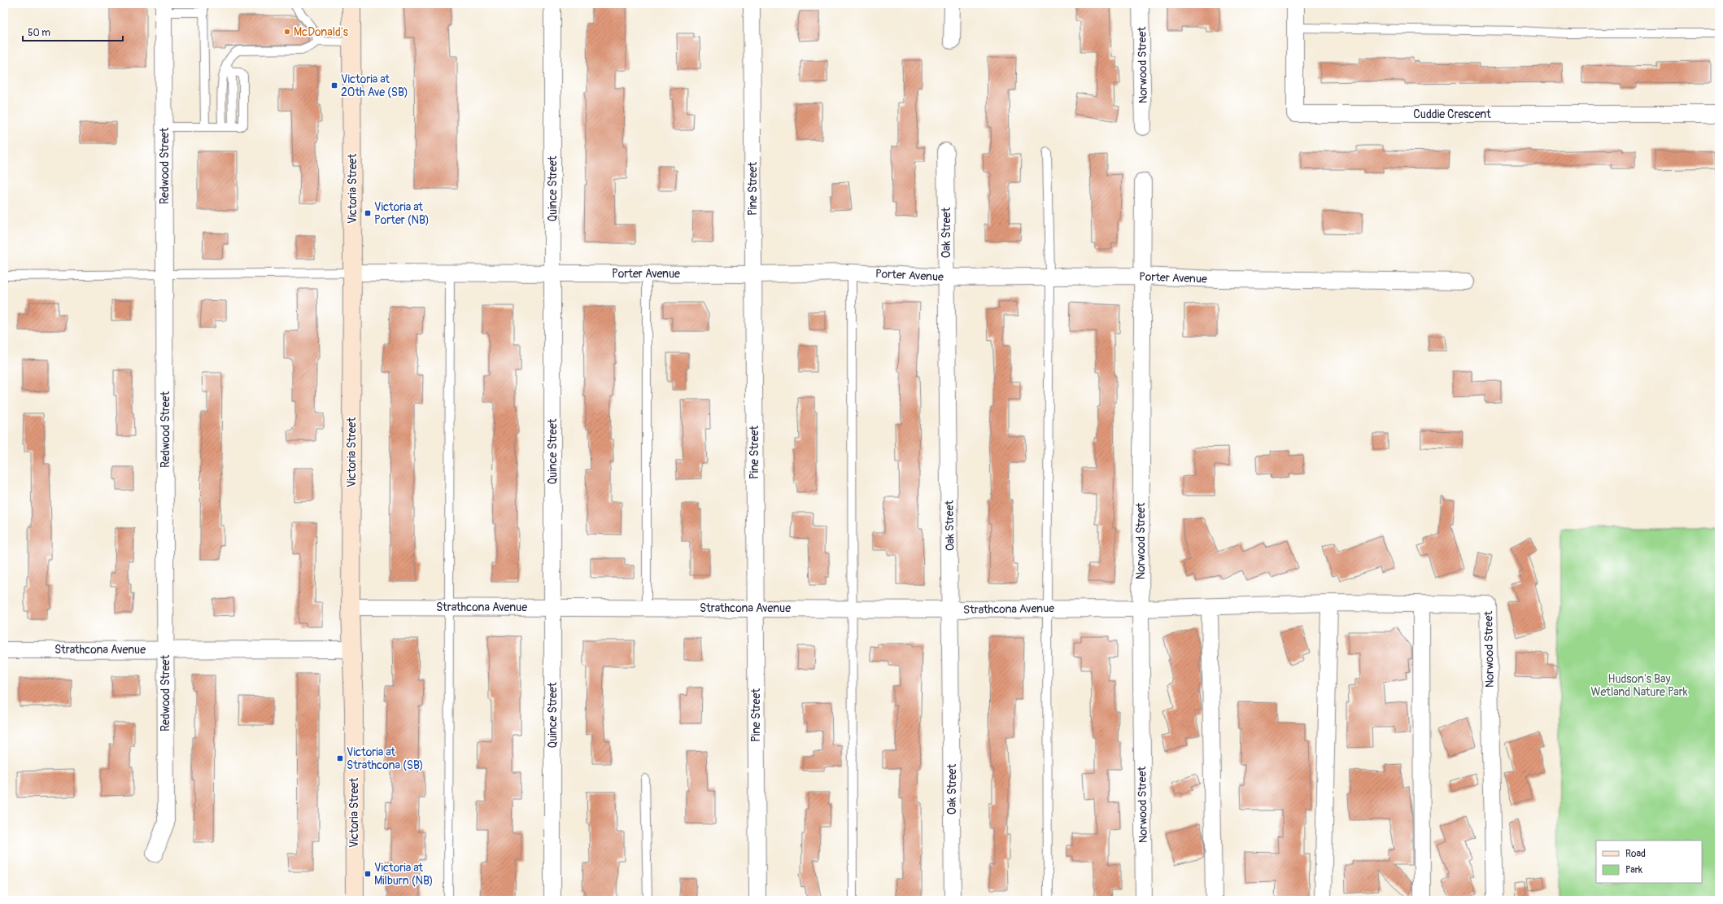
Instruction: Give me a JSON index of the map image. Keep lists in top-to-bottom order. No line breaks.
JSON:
{"streets":{"street":["Norwood Street","Cuddie Crescent","Redwood Street","Victoria Street","Quince Street","Pine Street","Oak Street","Porter Avenue","Strathcona Avenue"]},"crossings":[["Norwood Street","Porter Avenue"],["Norwood Street","Strathcona Avenue"],["Redwood Street","Strathcona Avenue"],["Victoria Street","Porter Avenue"],["Victoria Street","Strathcona Avenue"],["Quince Street","Porter Avenue"],["Quince Street","Strathcona Avenue"],["Pine Street","Porter Avenue"],["Pine Street","Strathcona Avenue"],["Oak Street","Porter Avenue"],["Oak Street","Strathcona Avenue"]],"parks":["Hudson's Bay Wetland Nature Park"],"places":{"other":["McDonald's"],"transit":["Victoria at 20th Ave (SB)","Victoria at Porter (NB)","Victoria at Strathcona (SB)","Victoria at Milburn (NB)"]},"legend":["Road","Park"],"scale_bar":"50 m"}
